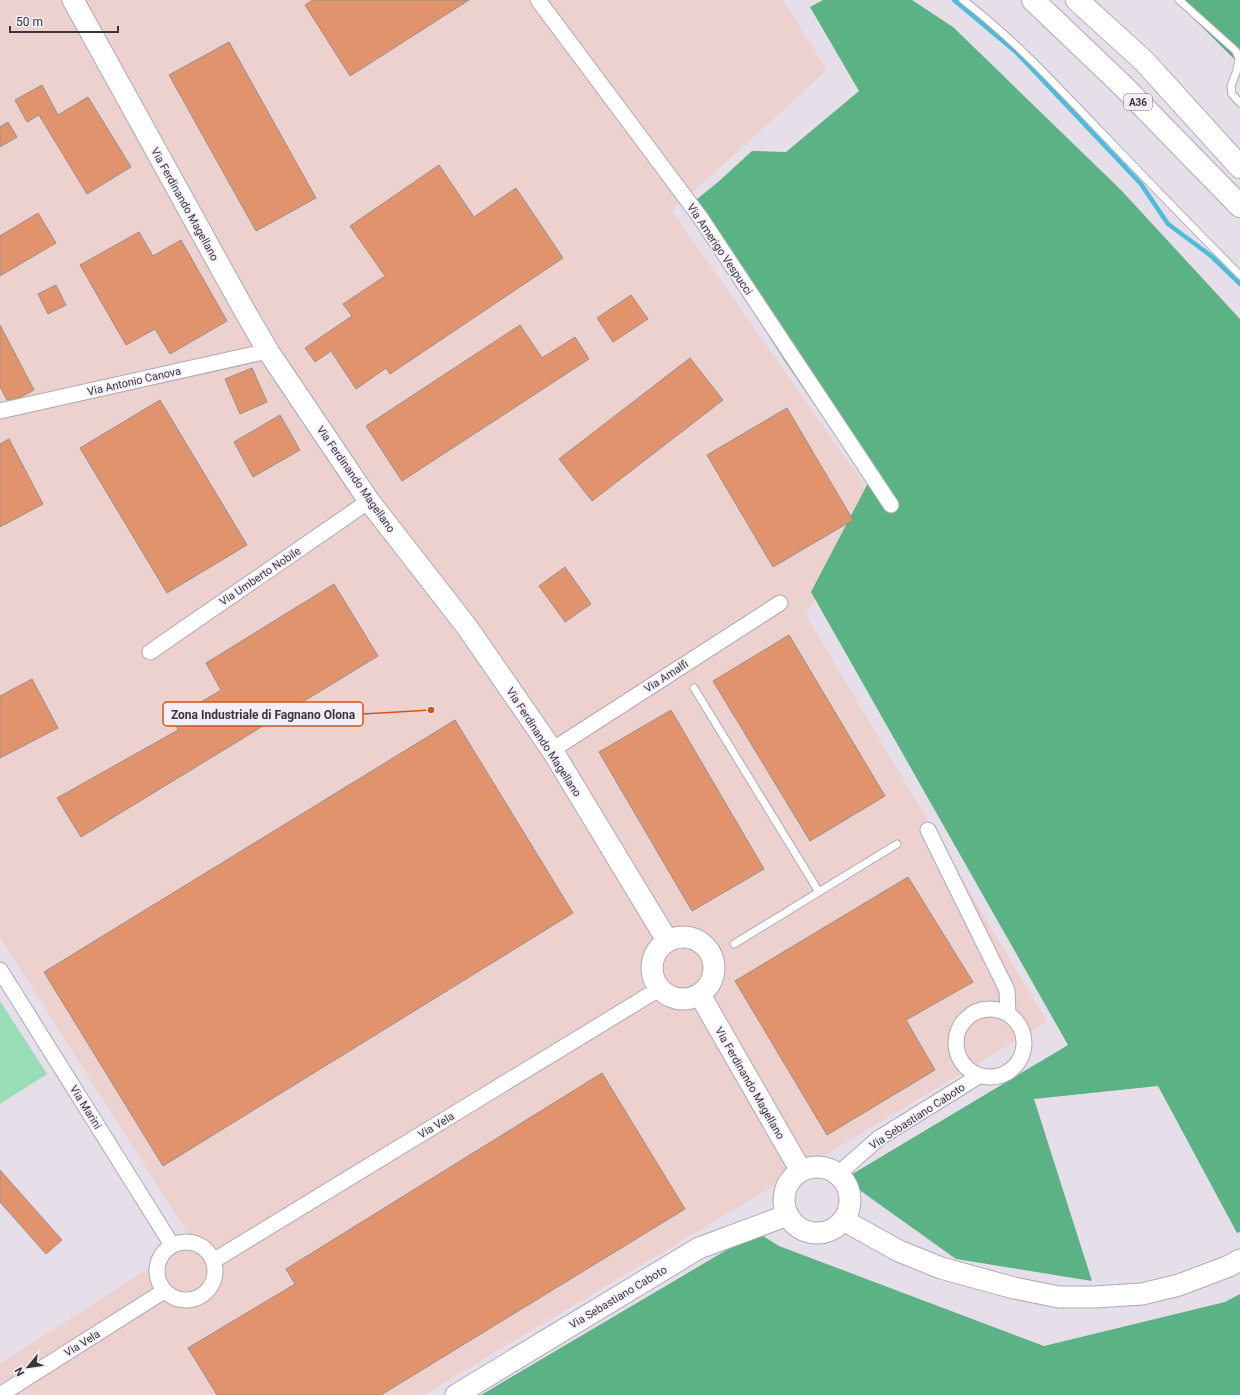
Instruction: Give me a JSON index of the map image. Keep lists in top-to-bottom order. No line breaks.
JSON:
{"streets":{"highway":["A36"],"street":["Via Ferdinando Magellano","Via Amerigo Vespucci","Via Antonio Canova","Via Umberto Nobile","Via Amalfi","Via Marini","Via Sebastiano Caboto","Via Vela"]},"crossings":[["Via Ferdinando Magellano","Via Antonio Canova"],["Via Ferdinando Magellano","Via Umberto Nobile"],["Via Ferdinando Magellano","Via Amalfi"],["Via Ferdinando Magellano","Via Sebastiano Caboto"],["Via Ferdinando Magellano","Via Vela"],["Via Marini","Via Vela"]],"places":["Zona Industriale di Fagnano Olona"],"scale_bar":"50 m","north":"bottom left"}
